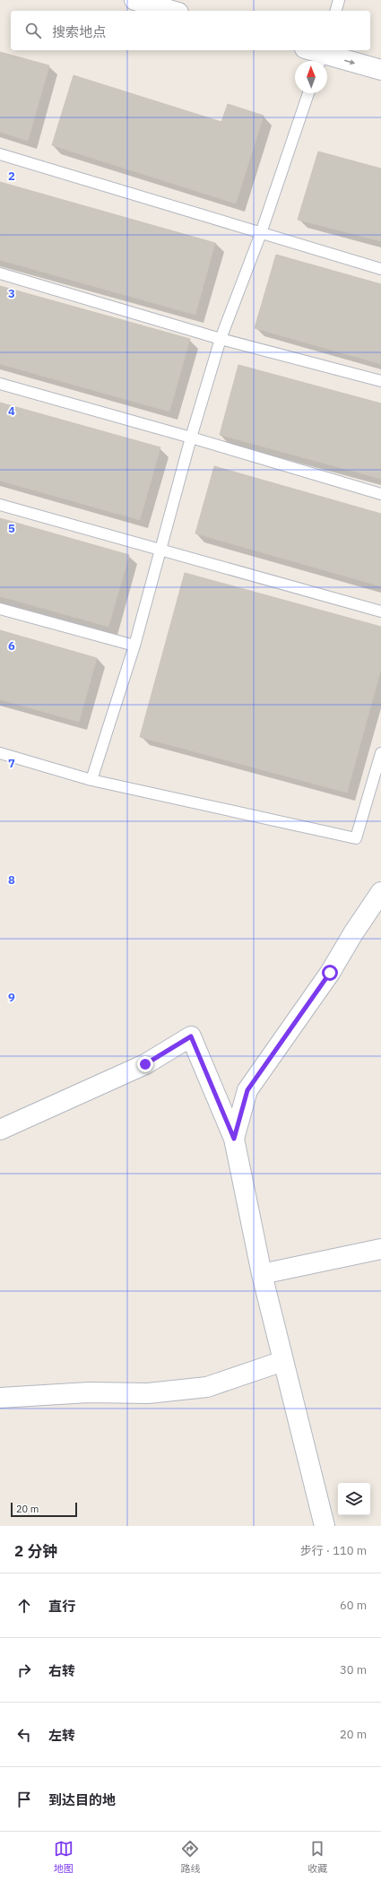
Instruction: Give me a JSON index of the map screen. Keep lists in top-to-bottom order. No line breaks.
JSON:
{"scale_bar":"20 m","north":"top","page":{"search":"搜索地点","scale":"20 m","heading":["2 分钟","步行 · 110 m"],"list":[["直行","60 m"],["右转","30 m"],["左转","20 m"],"到达目的地"],"nav":["地图","路线","收藏"]},"grid":{"rows":["2","3","4","5","6","7","8","9"]}}
